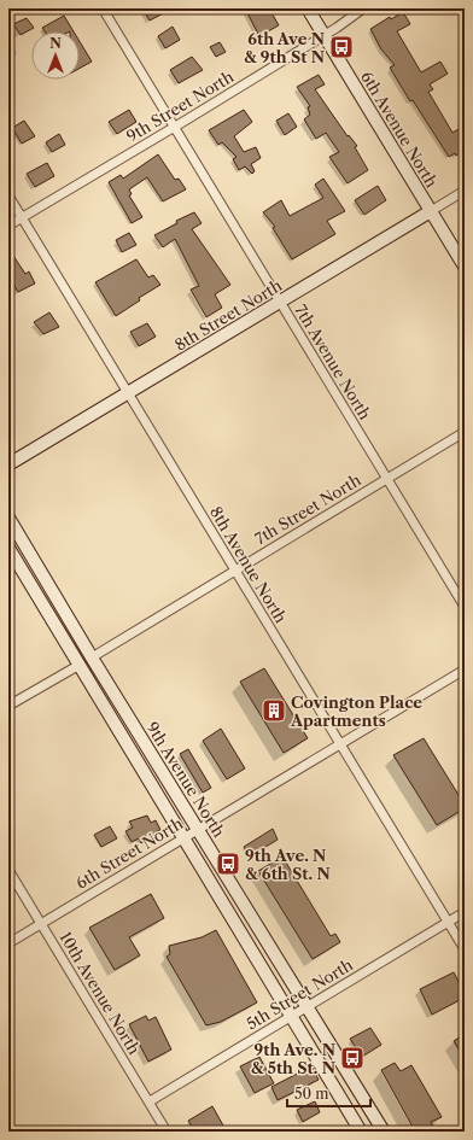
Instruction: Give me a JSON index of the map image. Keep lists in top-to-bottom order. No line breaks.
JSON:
{"streets":{"main road":["6th Avenue North","8th Street North","9th Avenue North"],"street":["9th Street North","7th Avenue North","7th Street North","8th Avenue North","6th Street North","10th Avenue North","5th Street North"]},"crossings":[["9th Street North","6th Avenue North"],["9th Street North","7th Avenue North"],["9th Street North","8th Avenue North"],["6th Avenue North","8th Street North"],["8th Street North","7th Avenue North"],["8th Street North","8th Avenue North"],["7th Avenue North","7th Street North"],["7th Street North","8th Avenue North"],["7th Street North","9th Avenue North"],["8th Avenue North","6th Street North"],["8th Avenue North","5th Street North"],["9th Avenue North","6th Street North"],["9th Avenue North","5th Street North"],["6th Street North","10th Avenue North"],["10th Avenue North","5th Street North"]],"places":{"bus stop":["6th Ave N & 9th St N","9th Ave. N & 6th St. N","9th Ave. N & 5th St. N"],"building":["Covington Place Apartments"]},"scale_bar":"50 m","north":"top"}
